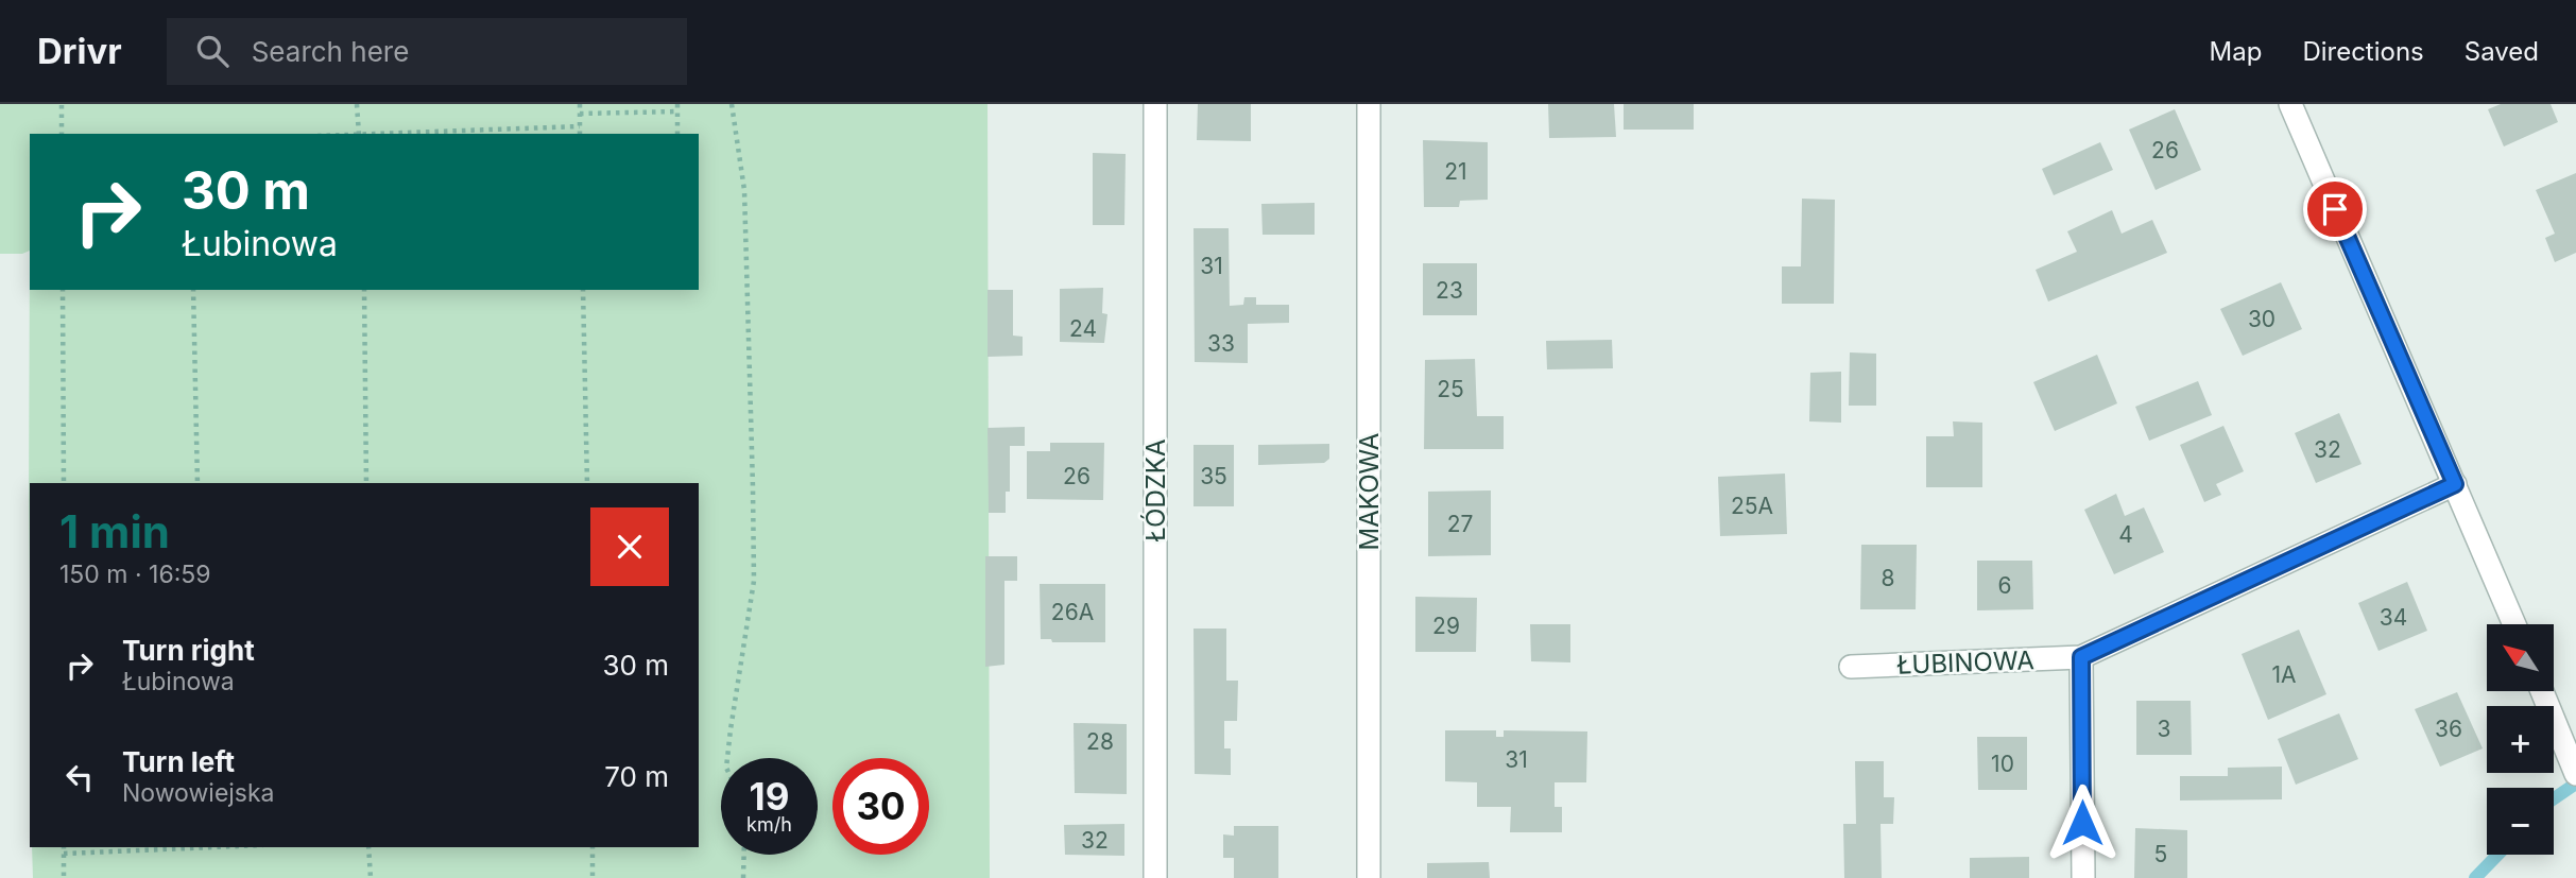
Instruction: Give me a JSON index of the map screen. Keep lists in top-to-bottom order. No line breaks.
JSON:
{"streets":{"street":["ŁÓDZKA","MAKOWA","ŁUBINOWA"]},"house_numbers":["26","21","31","23","30","24","33","25","32","26","35","25A","27","4","8","6","26A","34","29","1A","3","36","28","31","10","32","5"],"north":"top left","page":{"header":"Drivr","search":"Search here","nav":["Map","Directions","Saved"],"turn":["30 m","Łubinowa"],"heading":["1 min","150 m · 16:59"],"list":[{"name":"Turn right","note":"Łubinowa","value":"30 m"},{"name":"Turn left","note":"Nowowiejska","value":"70 m"}],"map_buttons":["+","−"],"speed":"19 km/h","limit":"30"}}
